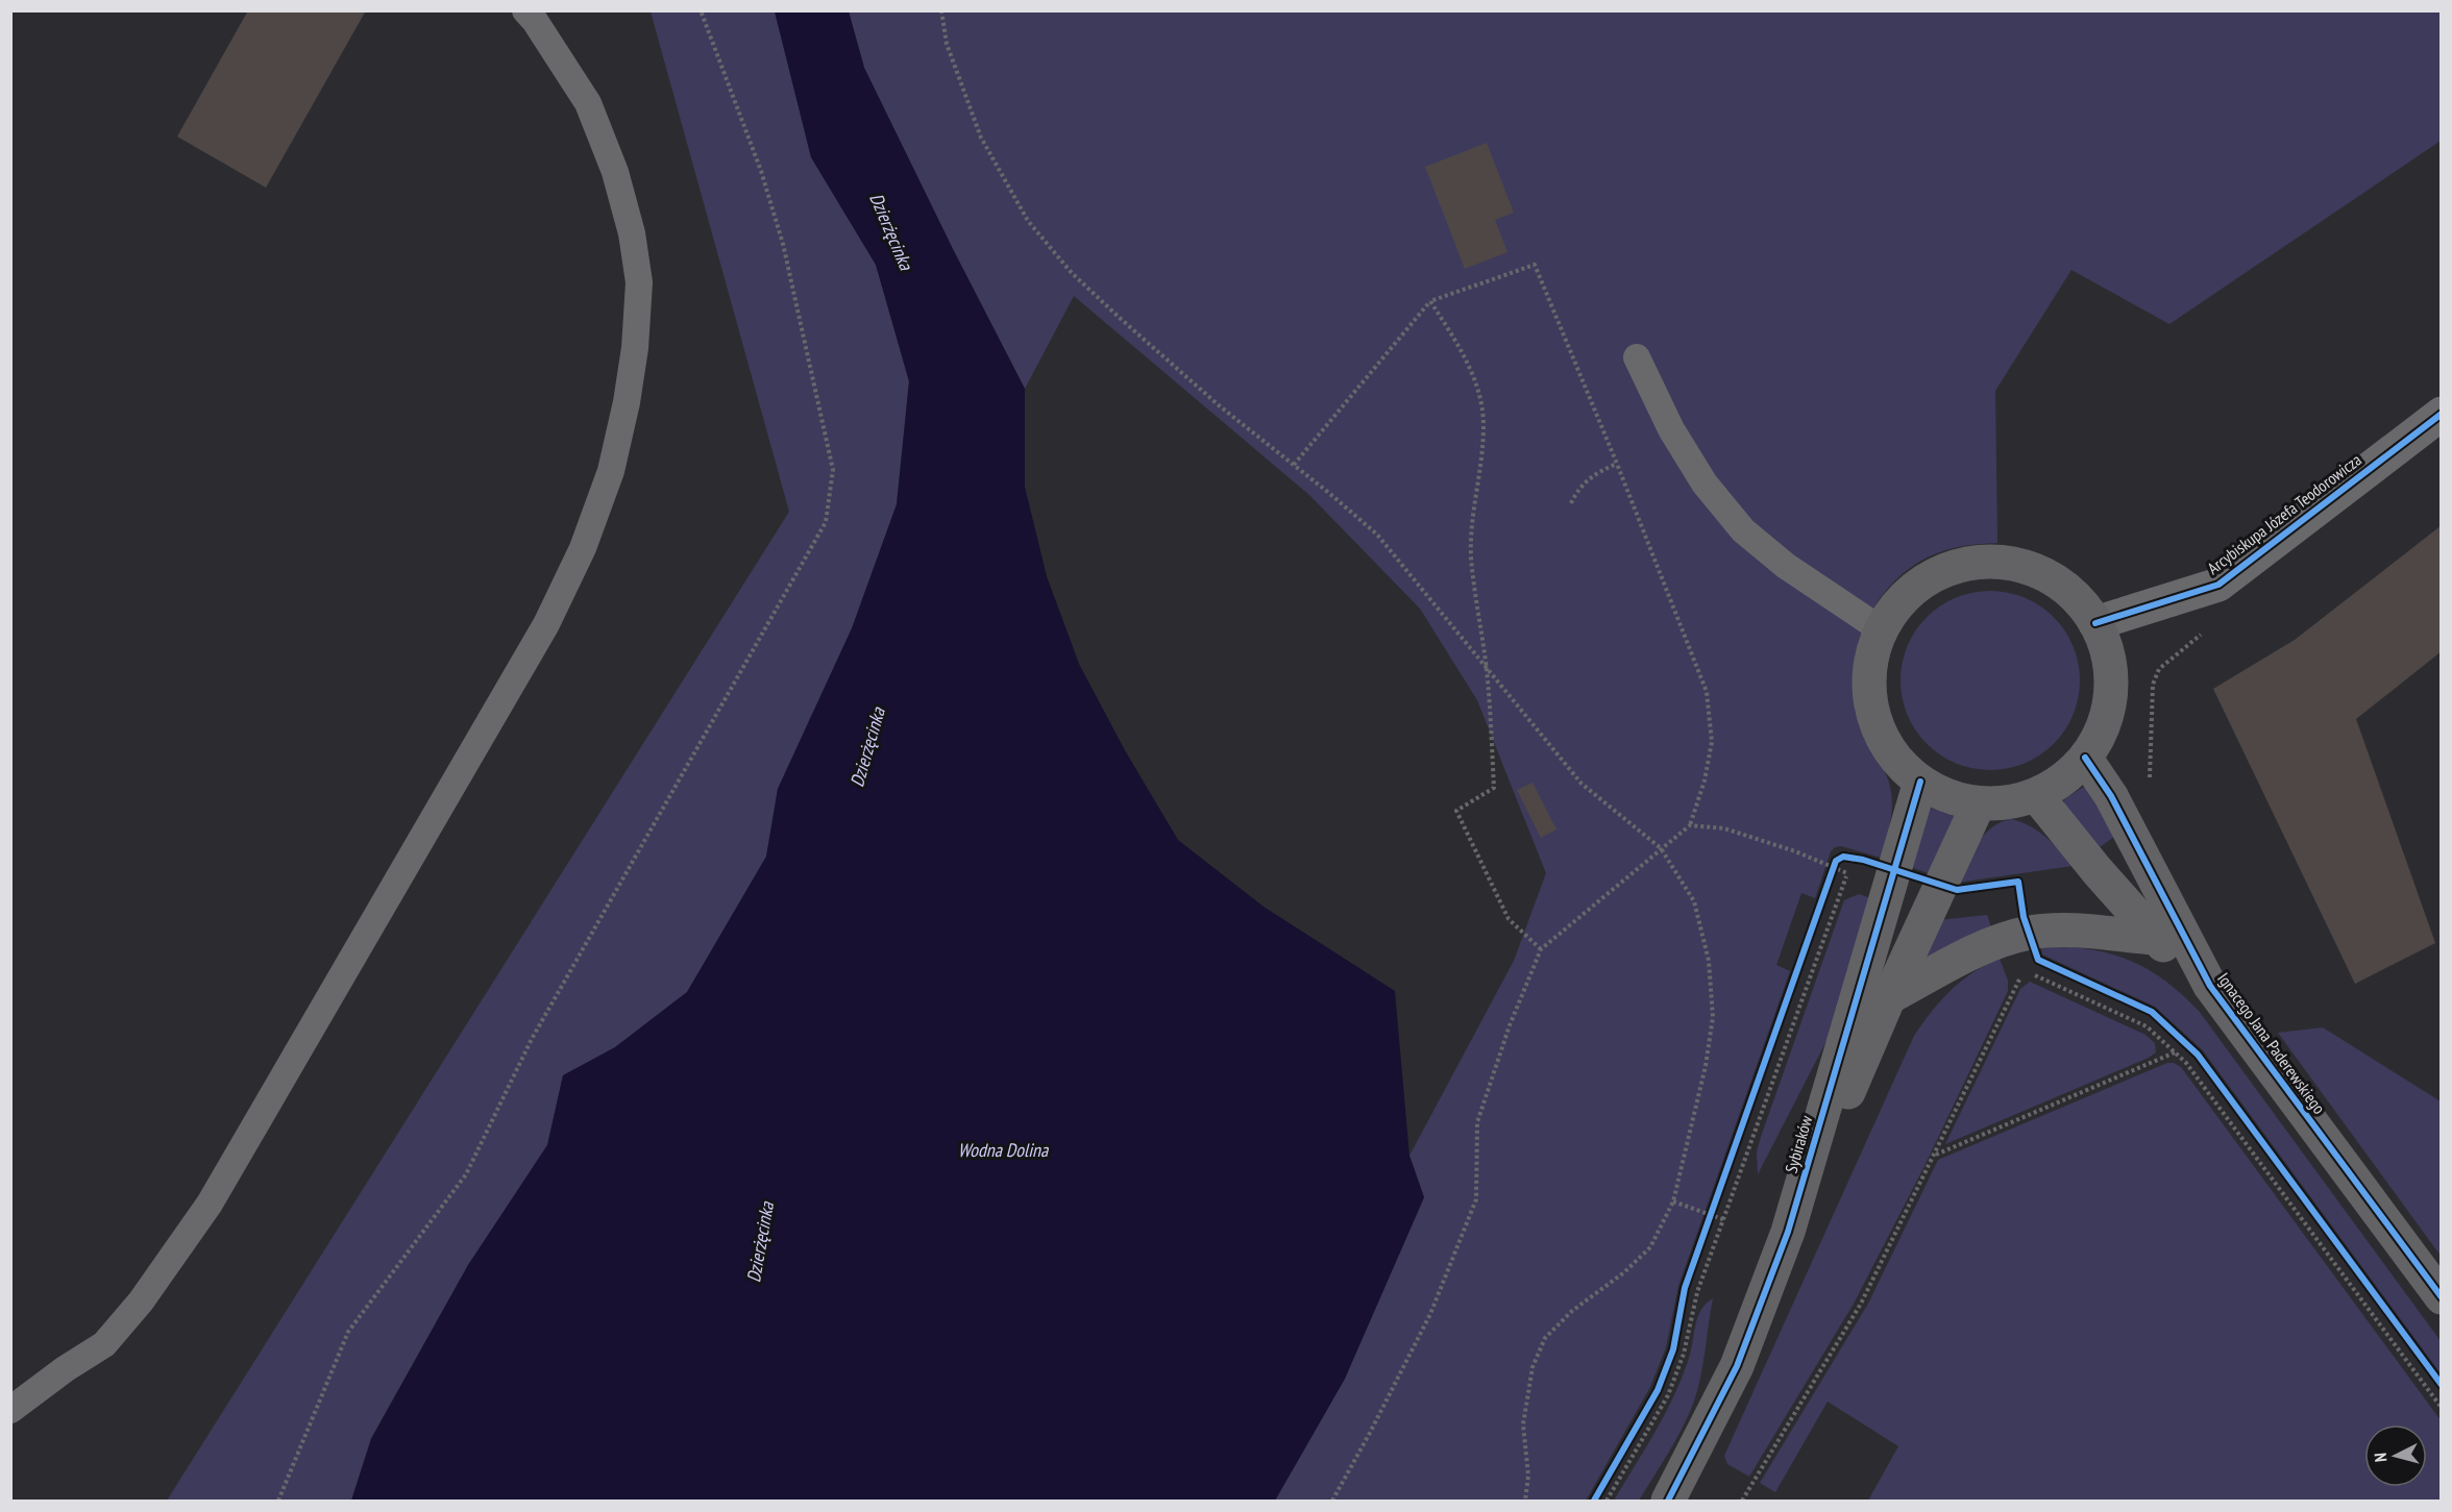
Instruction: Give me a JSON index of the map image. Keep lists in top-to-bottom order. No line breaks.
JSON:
{"streets":{"street":["Arcybiskupa Józefa Teodorowicza","Ignacego Jana Paderewskiego","Sybiraków"]},"water":["Dzierżęcinka","Wodna Dolina"],"north":"left"}
